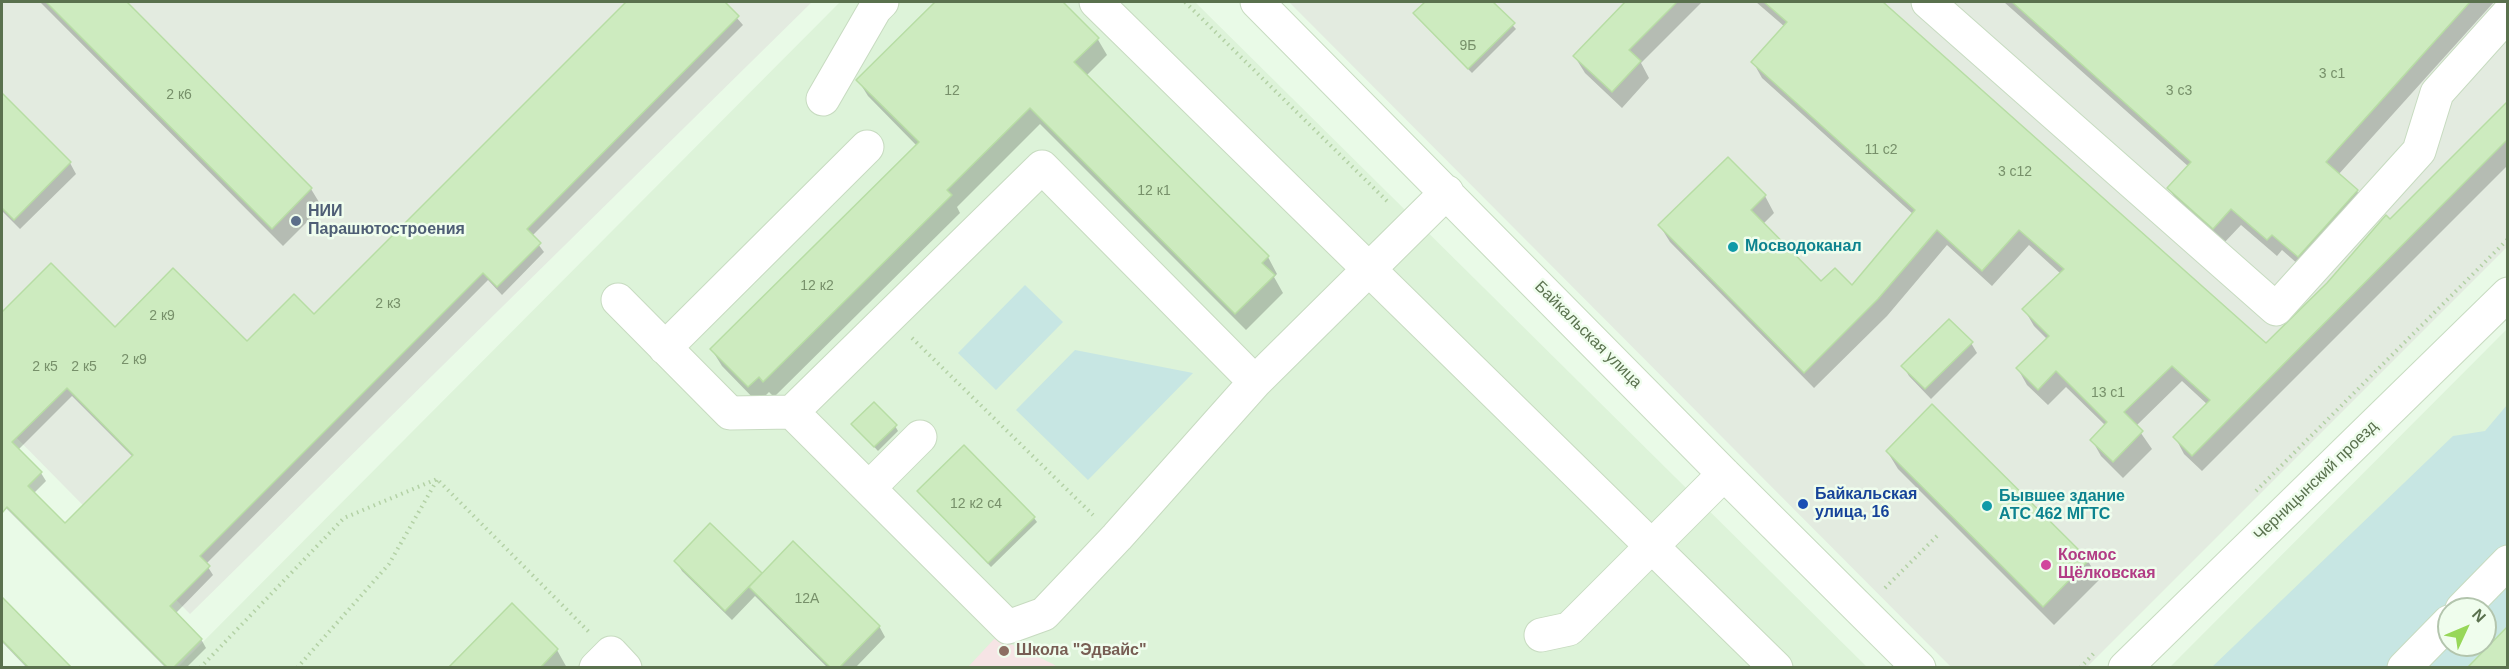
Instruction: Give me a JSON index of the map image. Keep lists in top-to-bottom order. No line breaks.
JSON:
{"streets":{"street":["Байкальская улица","Черницынский проезд"]},"places":["НИИ Парашютостроения","Мосводоканал","Байкальская улица, 16","Бывшее здание АТС 462 МГТС","Космос Щёлковская","Школа \"Эдвайс\""],"house_numbers":["9Б","3 с1","12","3 с3","2 к6","11 с2","3 с12","12 к1","12 к2","2 к3","2 к9","2 к9","2 к5","2 к5","13 с1","12 к2 с4","12А"],"north":"top right"}
